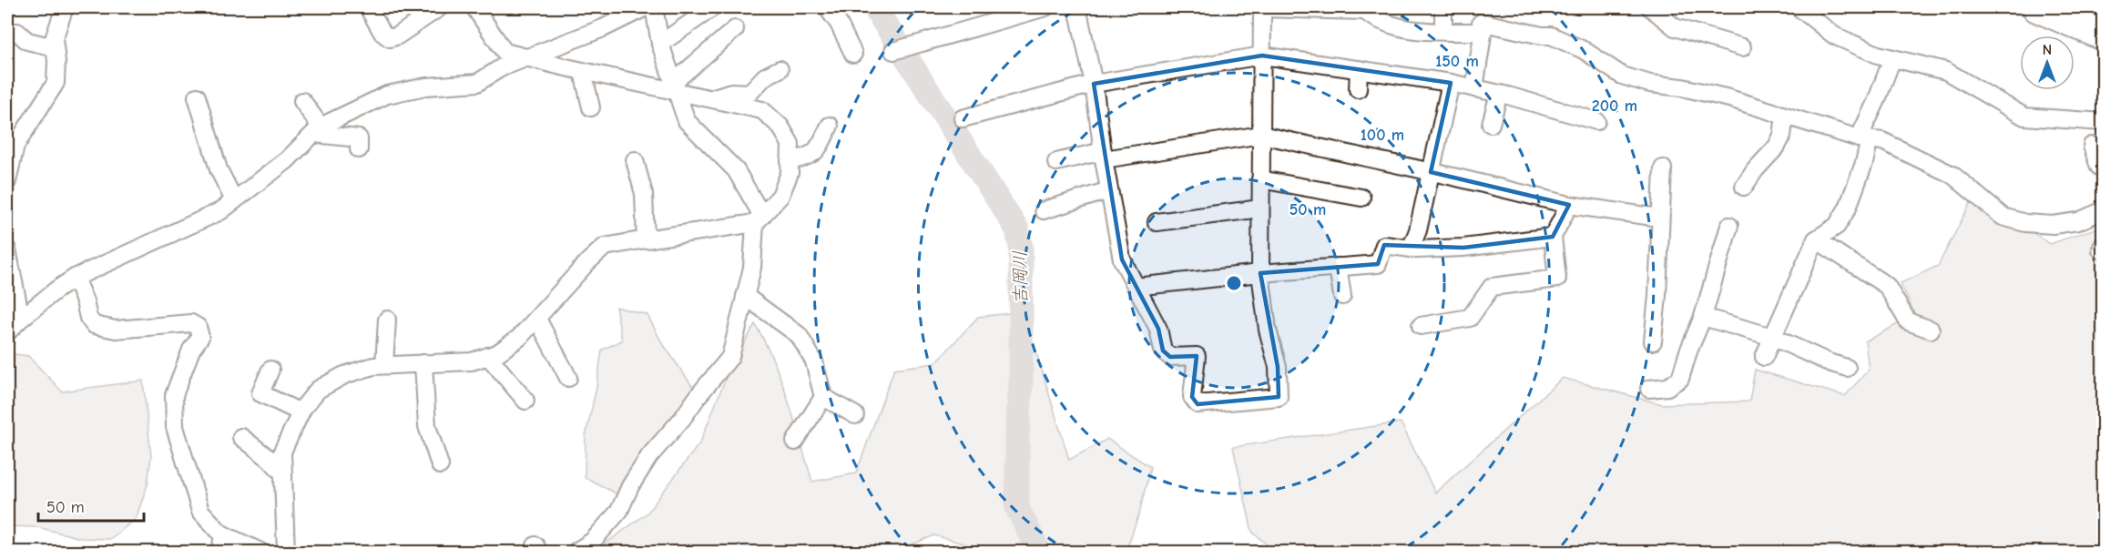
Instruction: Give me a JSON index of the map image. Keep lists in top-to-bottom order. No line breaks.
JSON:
{"water":["吉岡川"],"scale_bar":"50 m","north":"top","rings":["150 m","200 m","100 m","50 m"]}
